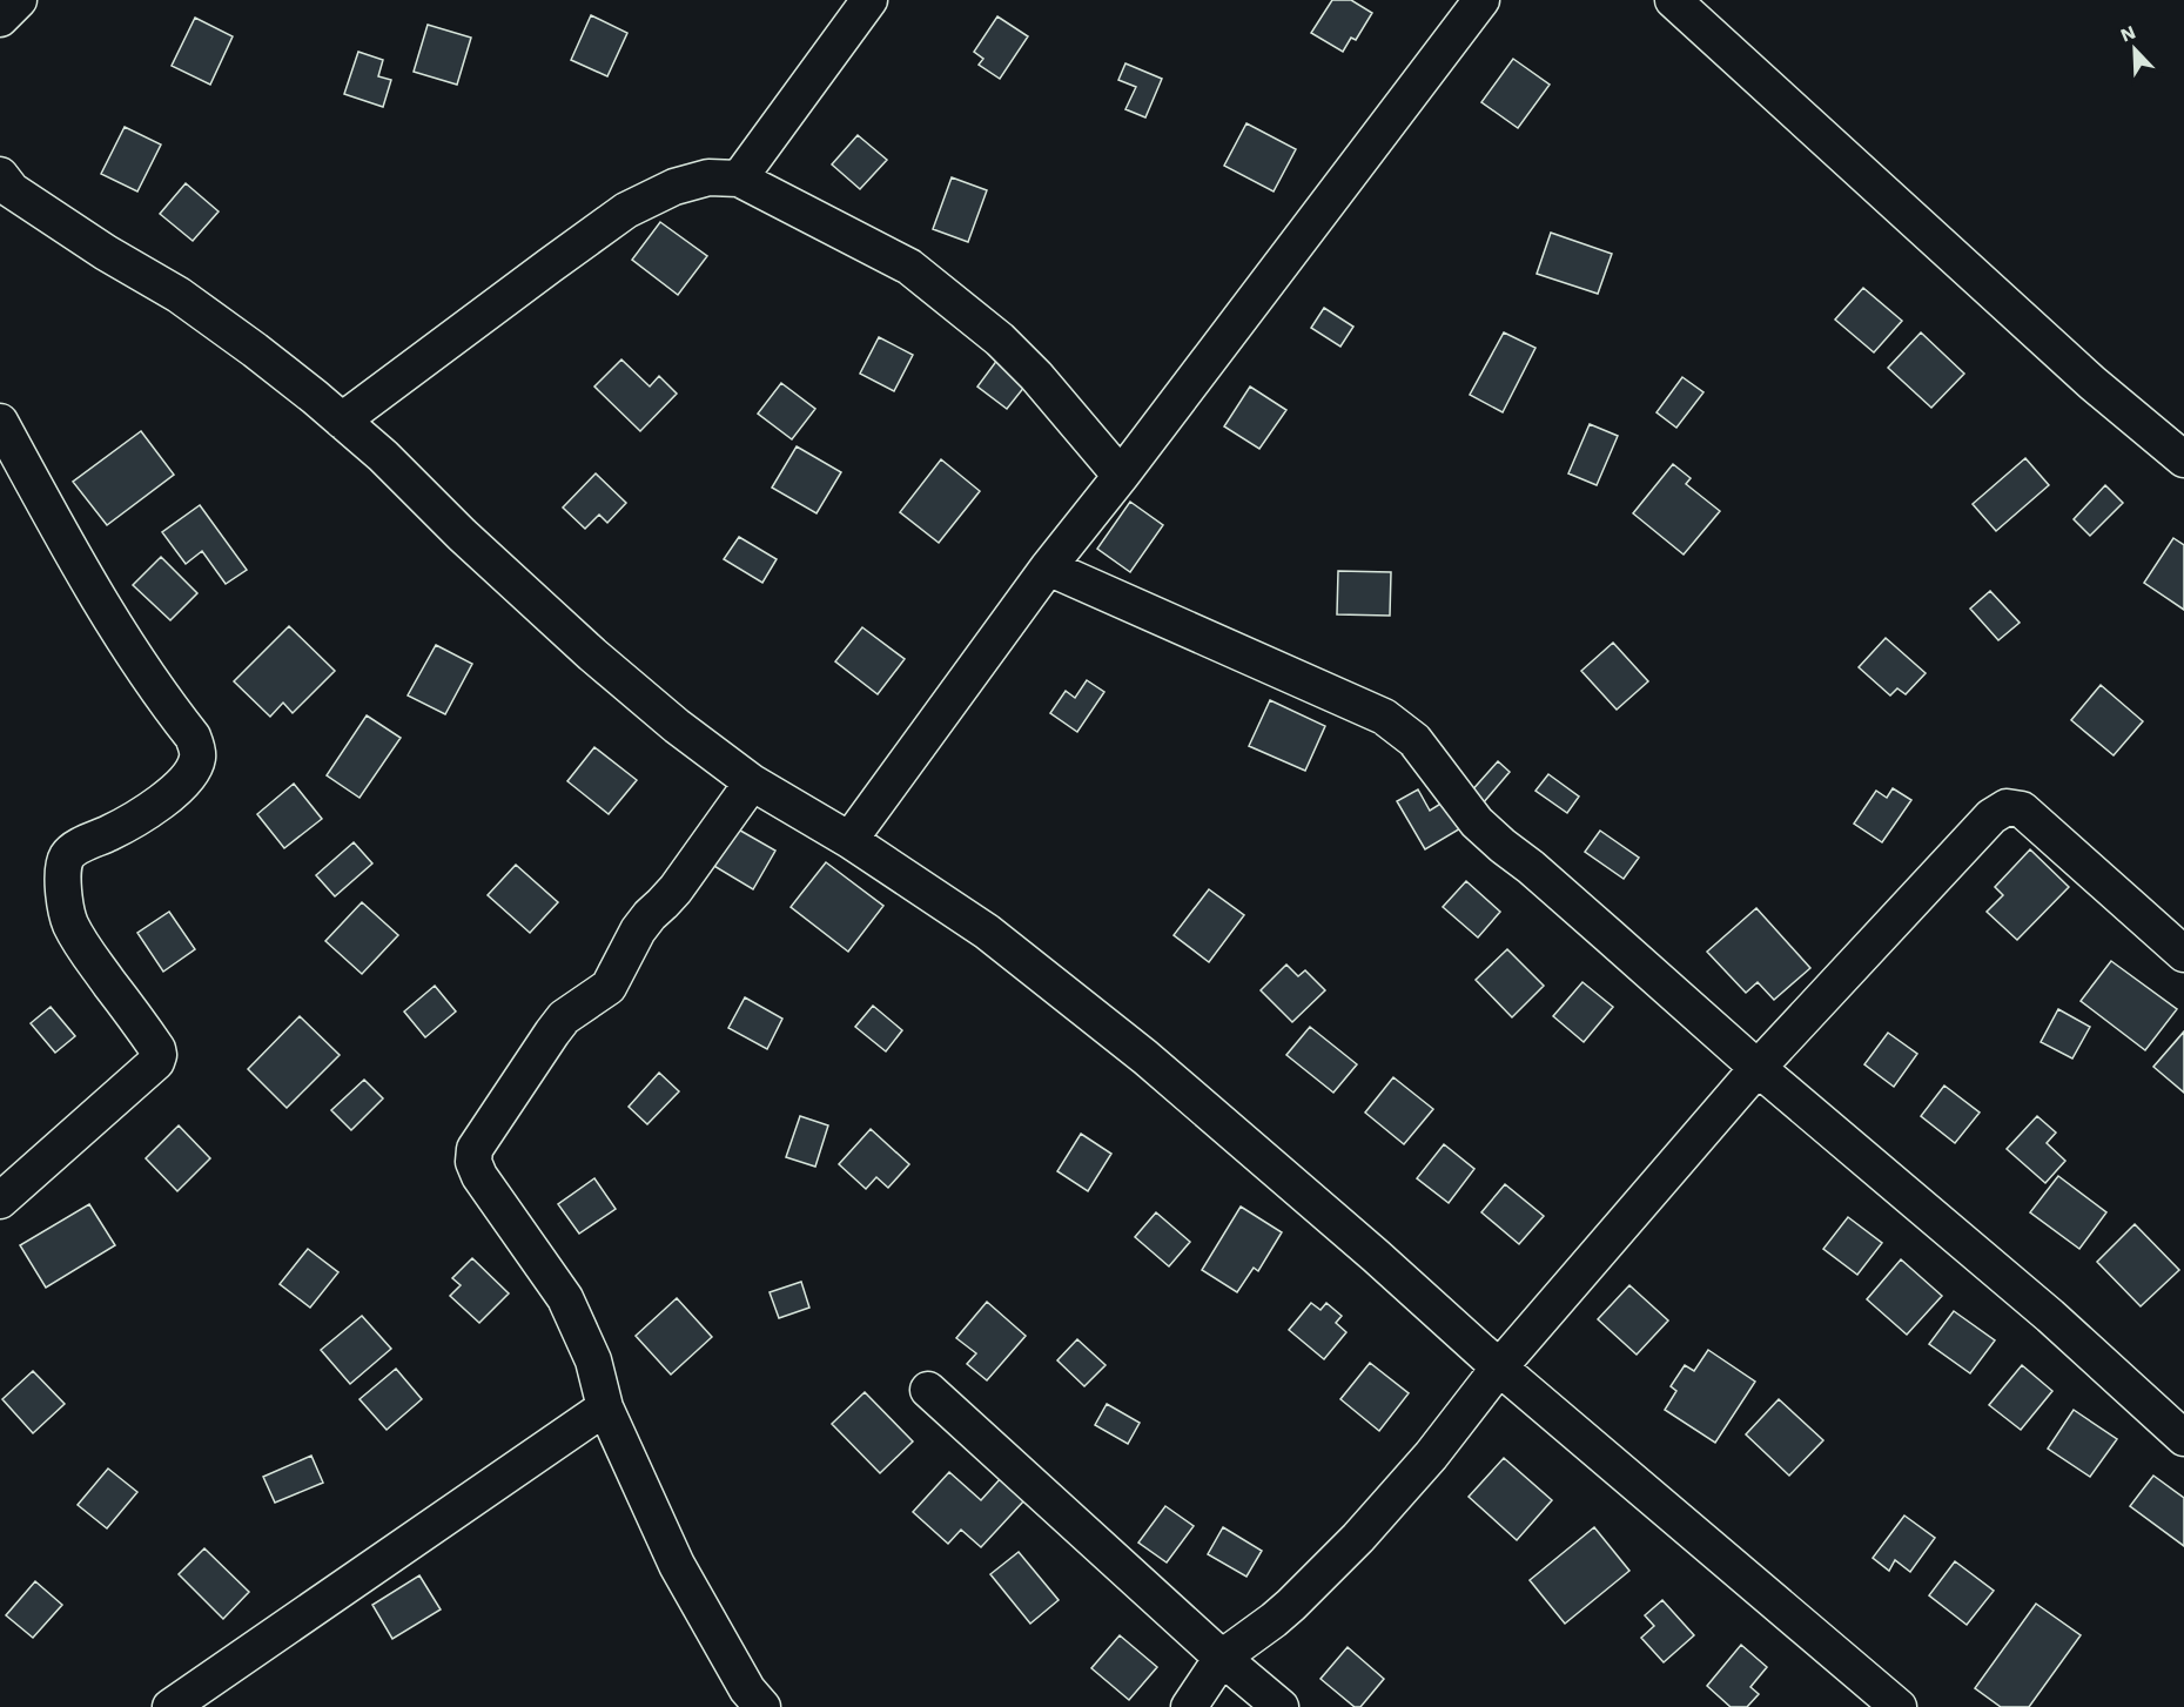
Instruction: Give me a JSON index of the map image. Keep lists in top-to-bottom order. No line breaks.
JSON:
{"north":"top left"}
